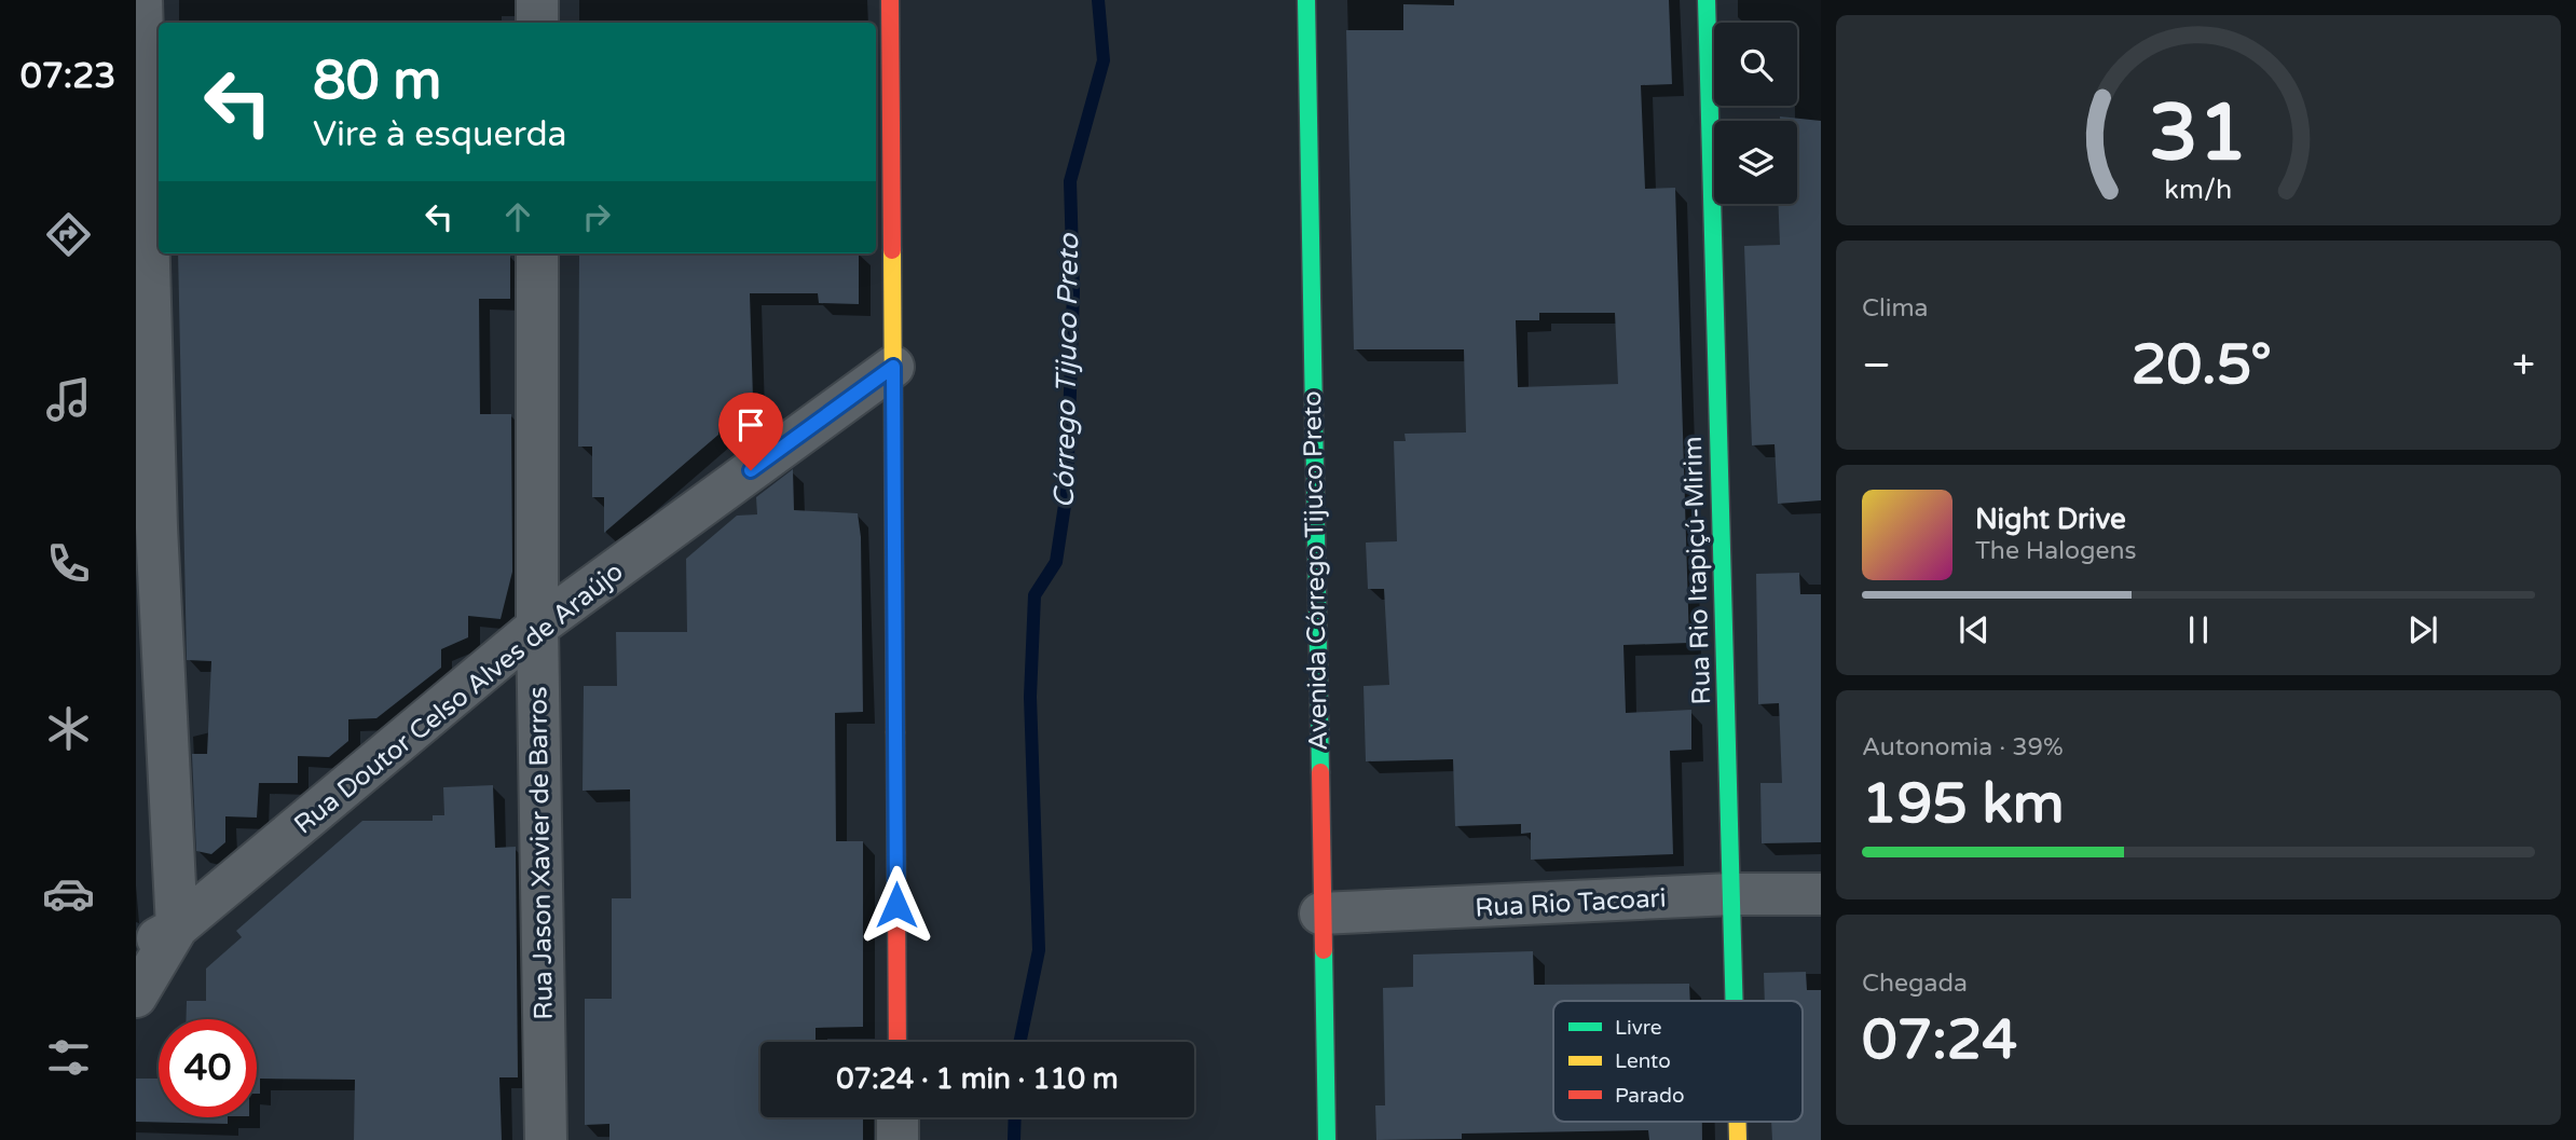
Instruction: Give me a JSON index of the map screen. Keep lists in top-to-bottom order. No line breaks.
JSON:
{"streets":{"street":["Avenida Córrego Tijuco Preto","Rua Rio Itapiçú-Mirim","Rua Doutor Celso Alves de Araújo","Rua Jason Xavier de Barros","Rua Rio Tacoari"]},"crossings":[["Avenida Córrego Tijuco Preto","Rua Rio Tacoari"],["Rua Rio Itapiçú-Mirim","Rua Rio Tacoari"],["Rua Doutor Celso Alves de Araújo","Rua Jason Xavier de Barros"]],"water":["Córrego Tijuco Preto"],"legend":["Livre","Lento","Parado"],"page":{"tabs":"07:23","turn":["80 m","Vire à esquerda"],"tile":["Clima",["Autonomia · 39%","195 km"],["Chegada","07:24"]],"heat":["−","20.5°","+"],"song":["Night Drive","The Halogens"],"limit":"40","trip":"07:24 · 1 min · 110 m","gauge":["31","km/h"]}}
